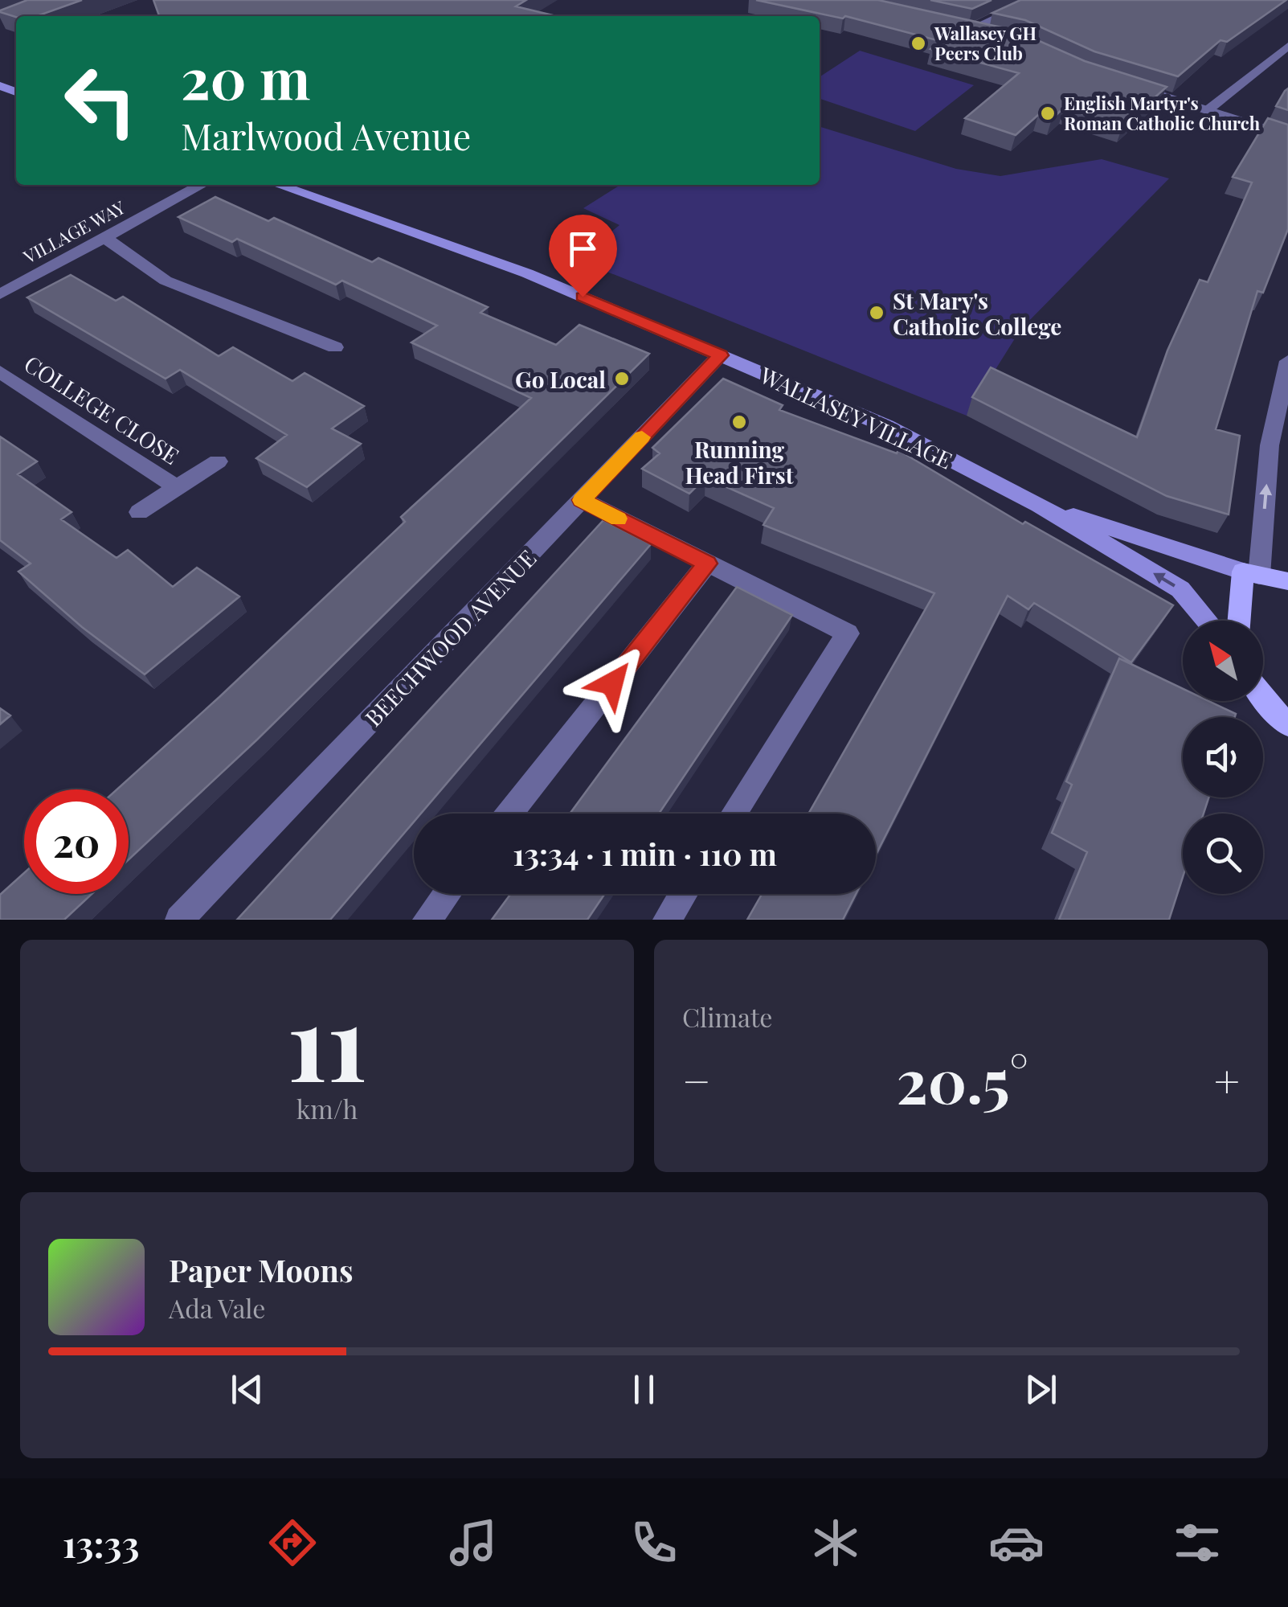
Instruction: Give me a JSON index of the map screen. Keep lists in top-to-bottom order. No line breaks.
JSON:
{"streets":{"main road":["WALLASEY VILLAGE"],"street":["VILLAGE WAY","COLLEGE CLOSE","BEECHWOOD AVENUE"]},"crossings":[["WALLASEY VILLAGE","BEECHWOOD AVENUE"]],"places":["Wallasey GH Peers Club","English Martyr's Roman Catholic Church","St Mary's Catholic College","Go Local","Running Head First"],"north":"top left","page":{"turn":["20 m","Marlwood Avenue"],"limit":"20","trip":"13:34 · 1 min · 110 m","tile":[["11","km/h"],"Climate"],"heat":["−","20.5°","+"],"song":["Paper Moons","Ada Vale"],"tabs":"13:33"}}
